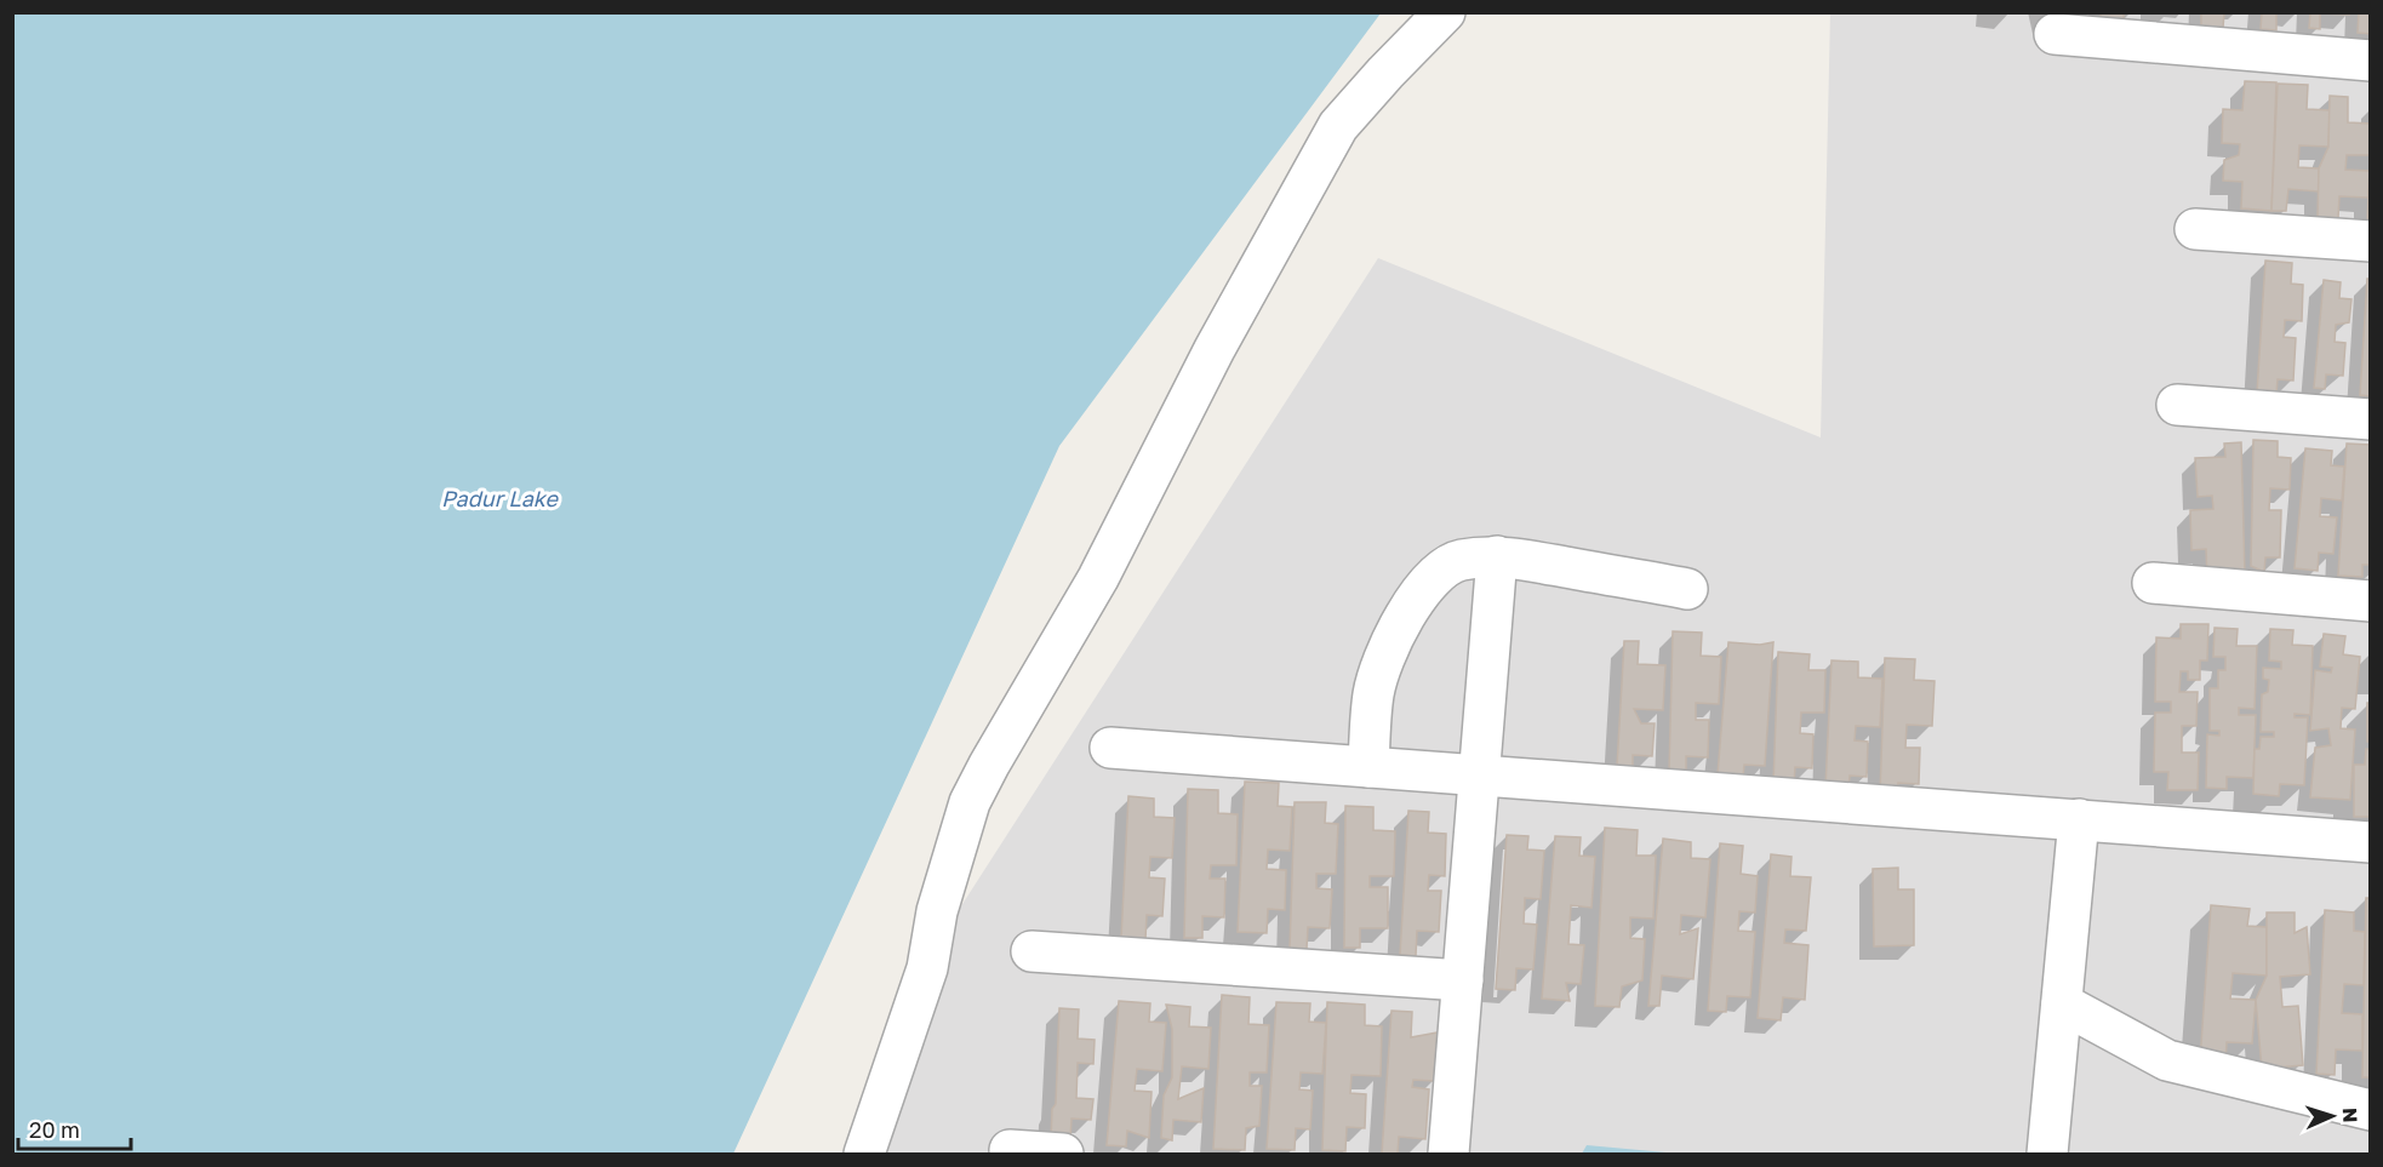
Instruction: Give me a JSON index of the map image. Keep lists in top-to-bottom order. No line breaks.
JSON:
{"water":["Padur Lake"],"scale_bar":"20 m","north":"right"}
